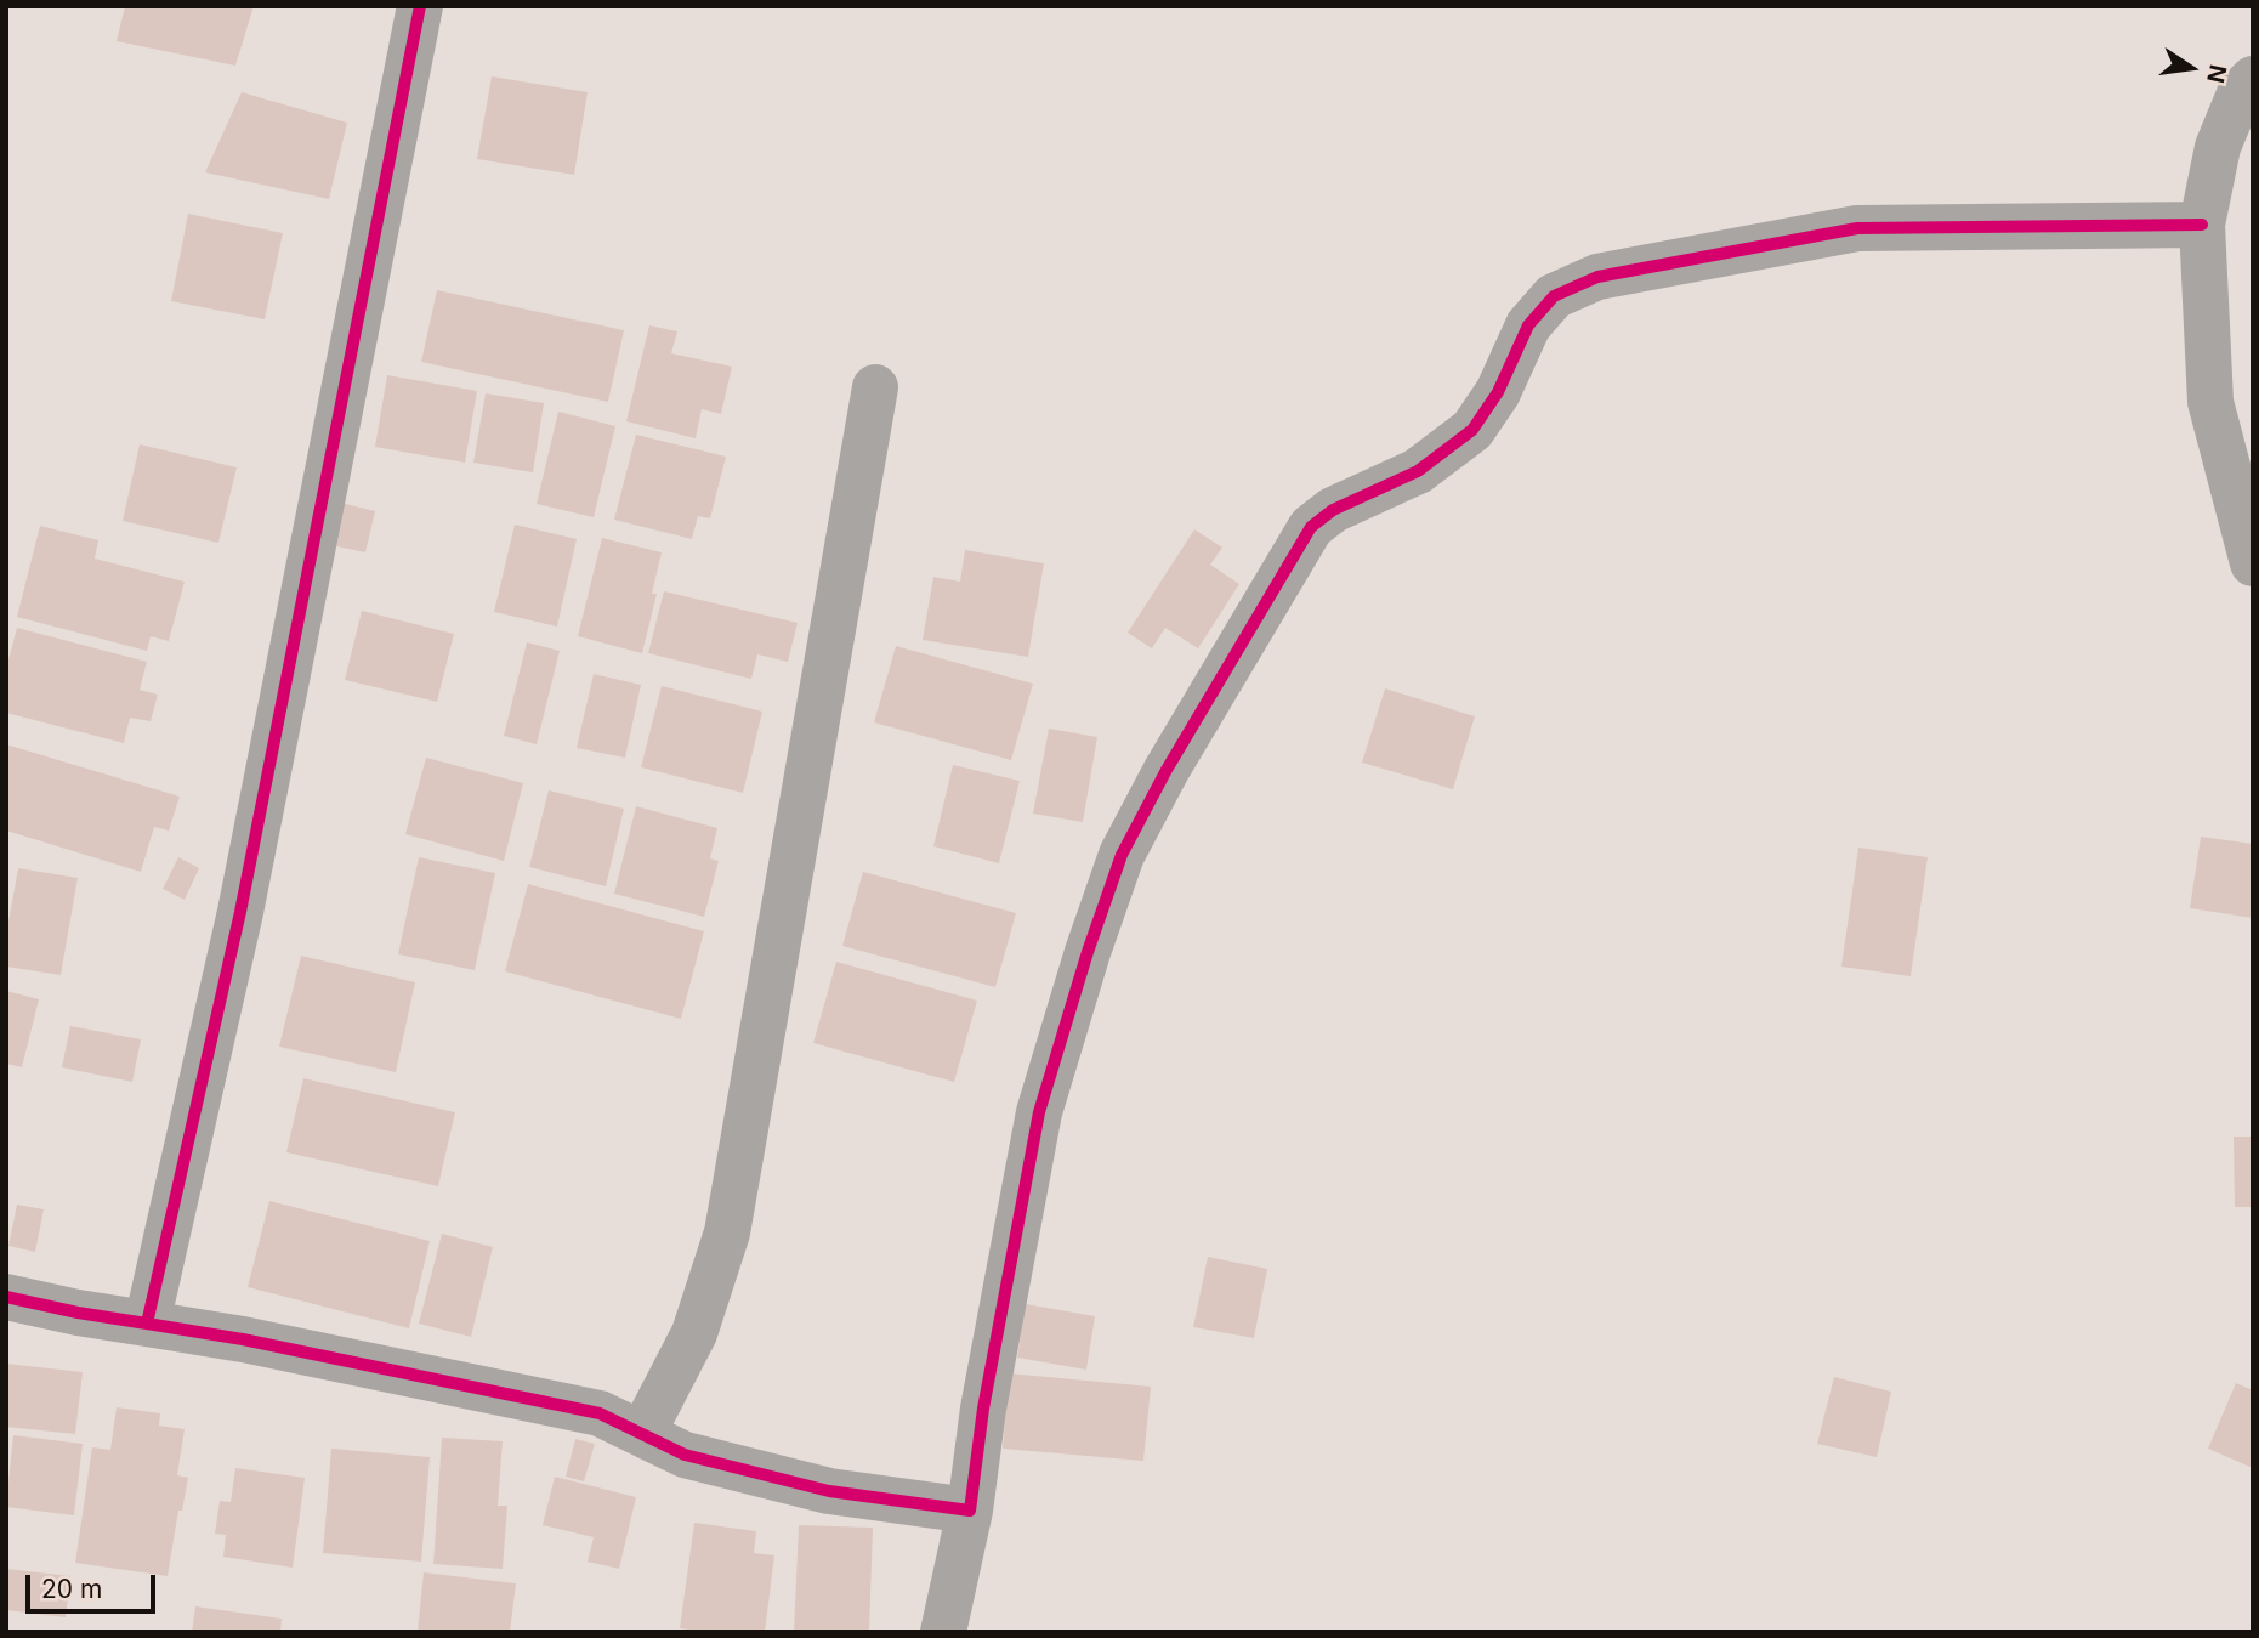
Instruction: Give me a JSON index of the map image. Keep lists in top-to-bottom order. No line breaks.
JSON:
{"scale_bar":"20 m","north":"right"}
